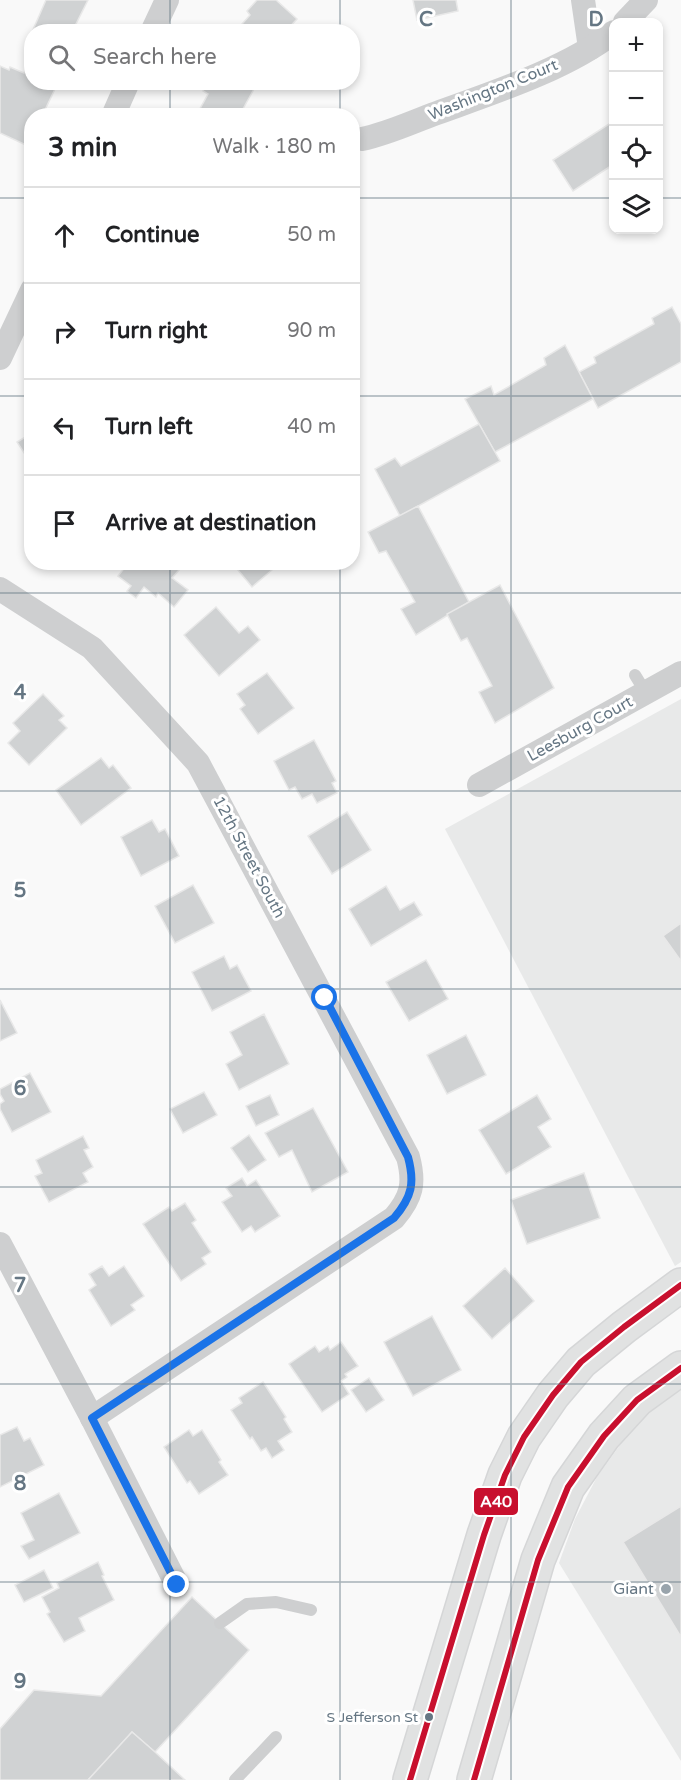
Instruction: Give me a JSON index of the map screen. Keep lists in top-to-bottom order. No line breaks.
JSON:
{"streets":{"street":["Washington Court","Leesburg Court","12th Street South"]},"places":["Giant","S Jefferson St"],"lines":["transit line A40"],"page":{"map_buttons":["+","−"],"search":"Search here","heading":["3 min","Walk · 180 m"],"list":[["Continue","50 m"],["Turn right","90 m"],["Turn left","40 m"],"Arrive at destination"]},"grid":{"columns":["C","D"],"rows":["4","5","6","7","8","9"]}}
